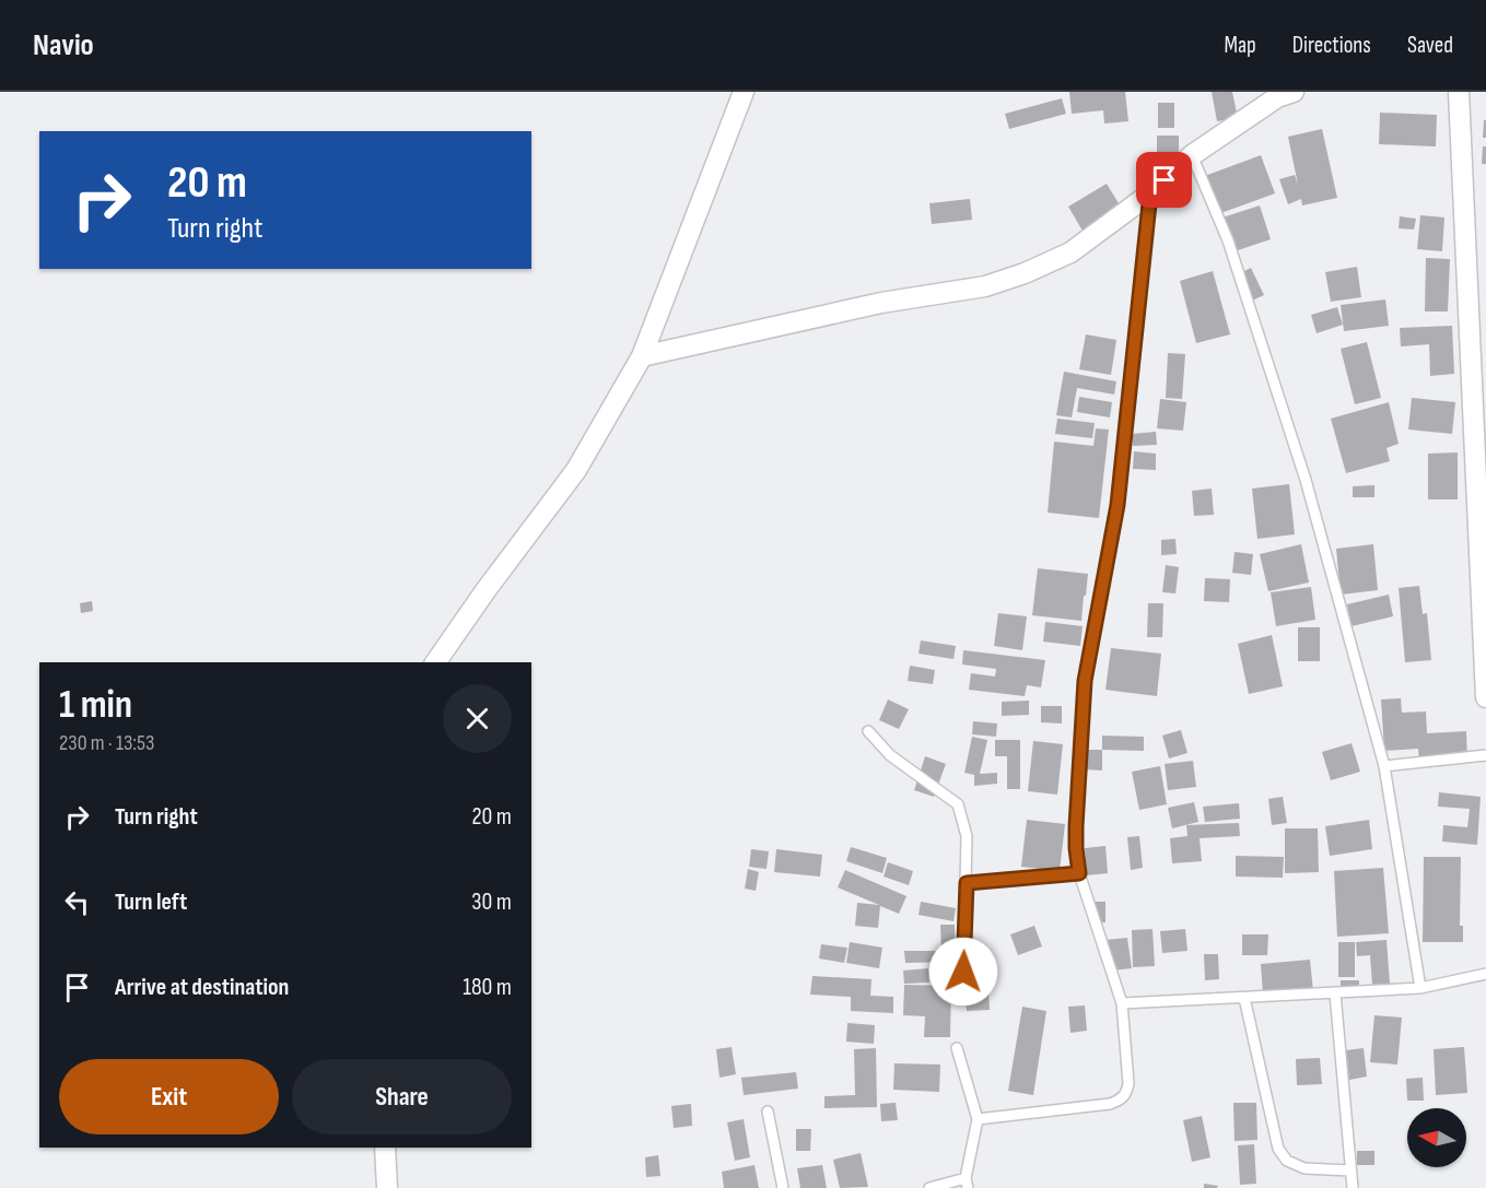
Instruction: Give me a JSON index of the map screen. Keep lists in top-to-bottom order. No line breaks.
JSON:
{"north":"left","page":{"header":"Navio","nav":["Map","Directions","Saved"],"turn":["20 m","Turn right"],"heading":["1 min","230 m · 13:53"],"list":[{"name":"Turn right","value":"20 m"},{"name":"Turn left","value":"30 m"},{"name":"Arrive at destination","value":"180 m"}],"buttons":["Exit","Share"]}}
